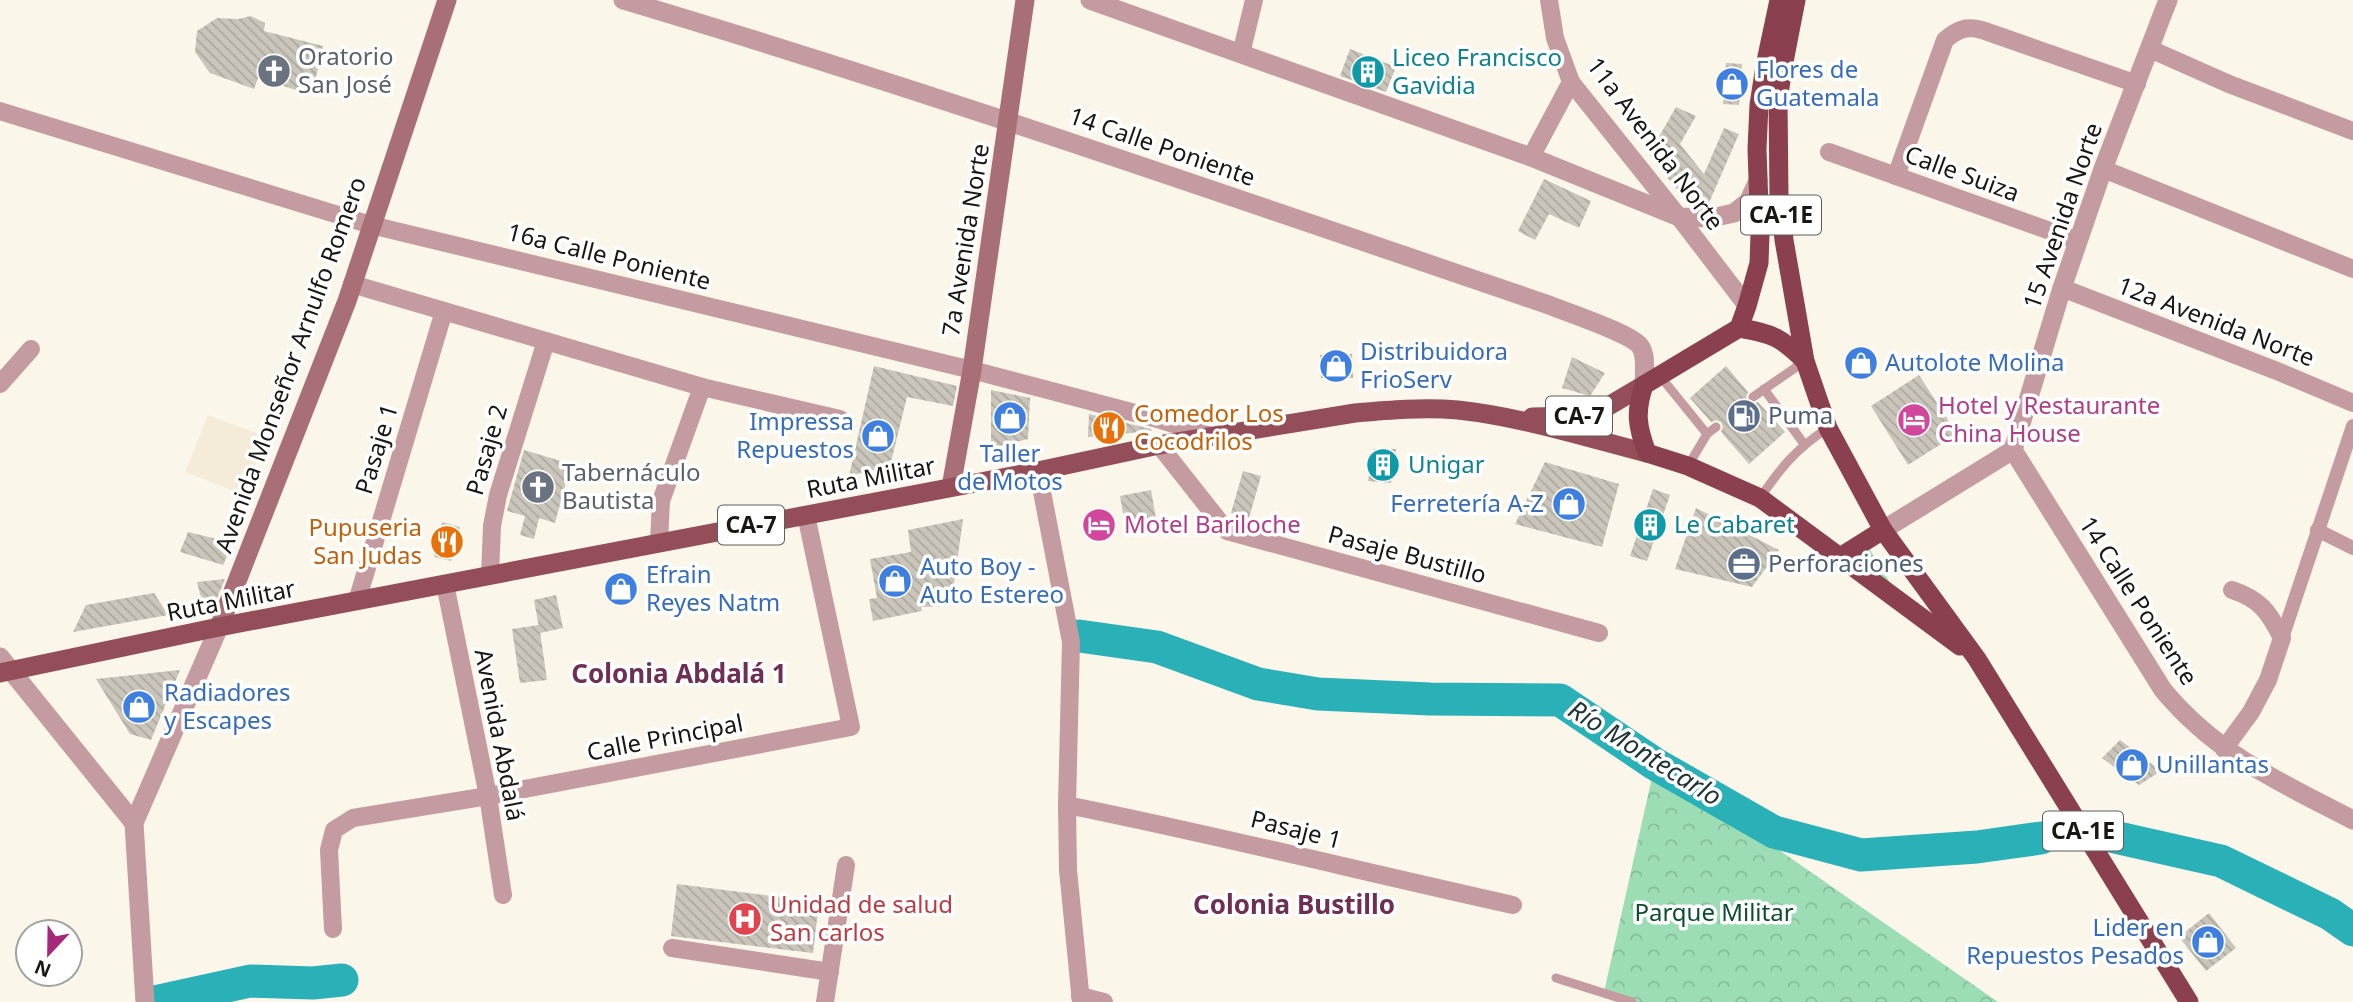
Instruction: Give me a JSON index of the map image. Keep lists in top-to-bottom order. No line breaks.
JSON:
{"streets":{"highway":["CA-1E"],"main road":["7a Avenida Norte","Avenida Monseñor Arnulfo Romero","CA-7","Ruta Militar"],"street":["11a Avenida Norte","14 Calle Poniente","Calle Suiza","15 Avenida Norte","16a Calle Poniente","12a Avenida Norte","Pasaje 1","Pasaje 2","Pasaje Bustillo","Avenida Abdalá","Calle Principal"]},"crossings":[["11a Avenida Norte","CA-1E"],["14 Calle Poniente","15 Avenida Norte"],["14 Calle Poniente","7a Avenida Norte"],["14 Calle Poniente","Ruta Militar"],["Calle Suiza","15 Avenida Norte"],["CA-1E","Ruta Militar"],["15 Avenida Norte","12a Avenida Norte"],["7a Avenida Norte","16a Calle Poniente"],["7a Avenida Norte","Ruta Militar"],["16a Calle Poniente","Avenida Monseñor Arnulfo Romero"],["16a Calle Poniente","Ruta Militar"],["Avenida Monseñor Arnulfo Romero","Ruta Militar"],["Pasaje 1","Ruta Militar"],["Pasaje 2","Ruta Militar"],["Ruta Militar","Pasaje Bustillo"],["Ruta Militar","Avenida Abdalá"],["Ruta Militar","Calle Principal"],["Avenida Abdalá","Calle Principal"]],"districts":["Colonia Abdalá 1","Colonia Bustillo"],"water":["Río Montecarlo"],"parks":["Parque Militar"],"places":{"church":["Oratorio San José","Tabernáculo Bautista"],"building":["Liceo Francisco Gavidia","Unigar","Le Cabaret"],"shop":["Flores de Guatemala","Autolote Molina","Distribuidora FrioServ","Taller de Motos","Impressa Repuestos","Ferretería A-Z","Auto Boy - Auto Estereo","Efrain Reyes Natm","Radiadores y Escapes","Unillantas","Lider en Repuestos Pesados"],"fuel station":["Puma"],"hotel":["Hotel y Restaurante China House","Motel Bariloche"],"restaurant":["Comedor Los Cocodrilos","Pupuseria San Judas"],"office":["Perforaciones"],"hospital":["Unidad de salud San carlos"]},"north":"bottom"}
